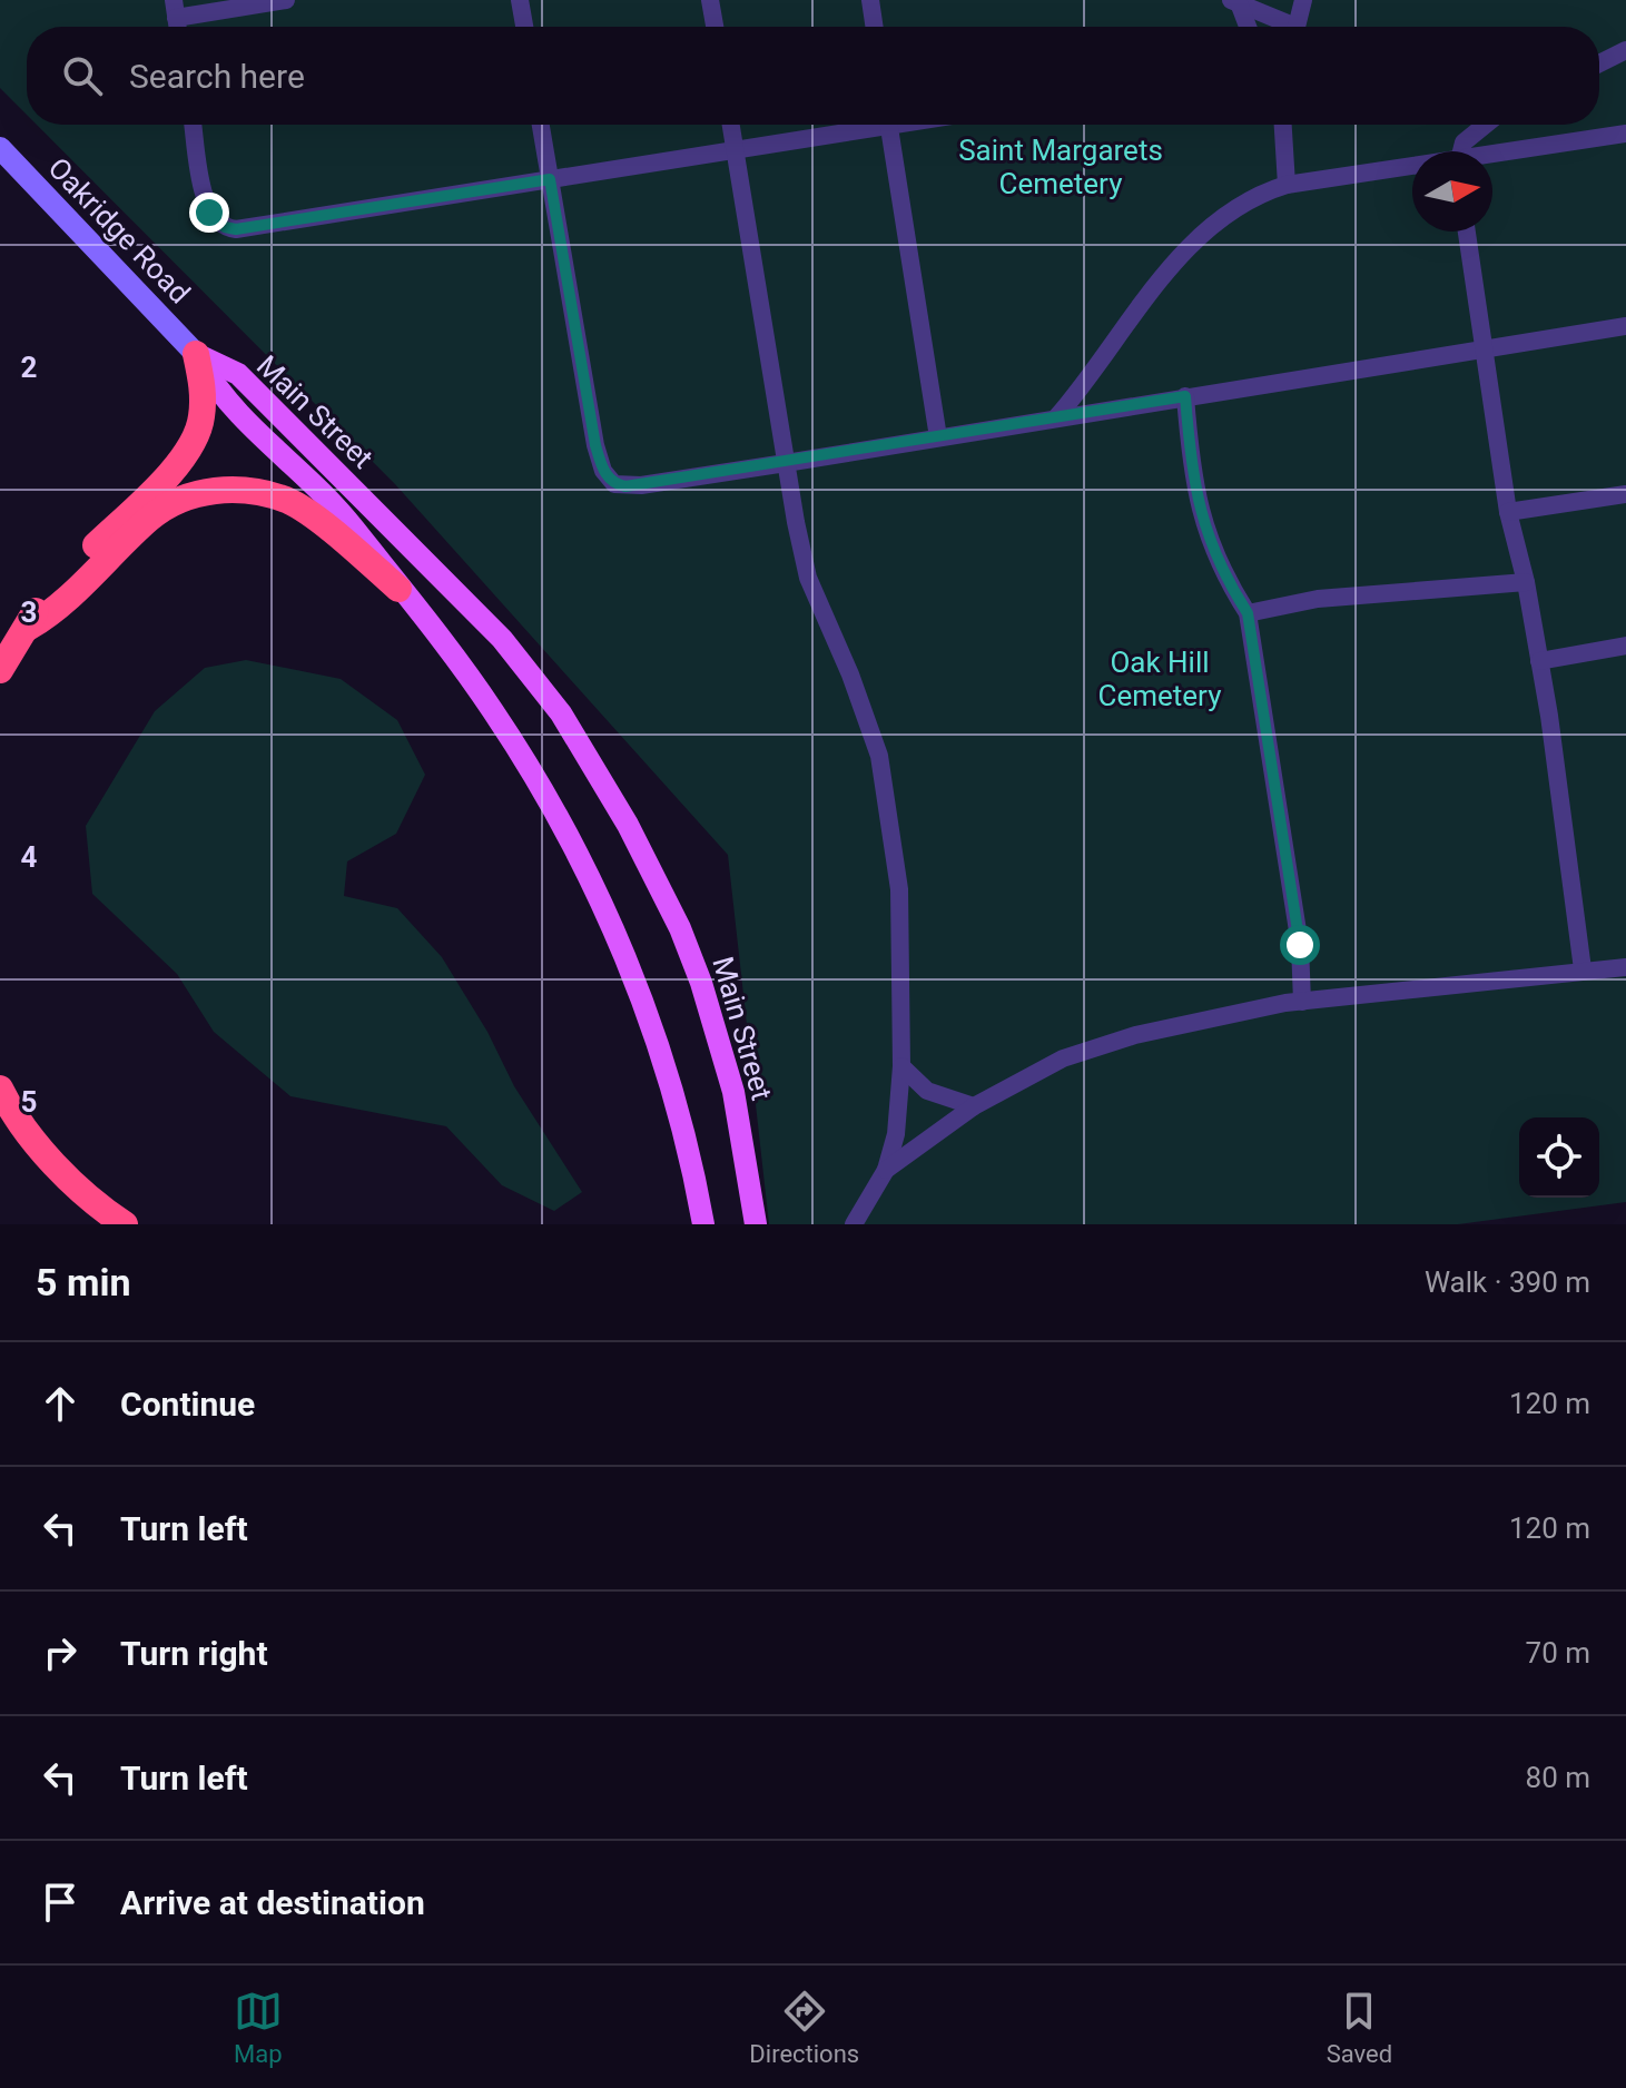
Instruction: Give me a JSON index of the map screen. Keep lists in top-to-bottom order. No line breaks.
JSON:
{"streets":{"main road":["Main Street"],"street":["Oakridge Road"]},"crossings":[["Oakridge Road","Main Street"]],"parks":["Saint Margarets Cemetery","Oak Hill Cemetery"],"north":"right","page":{"search":"Search here","heading":["5 min","Walk · 390 m"],"list":[["Continue","120 m"],["Turn left","120 m"],["Turn right","70 m"],["Turn left","80 m"],"Arrive at destination"],"nav":["Map","Directions","Saved"]},"grid":{"rows":["2","3","4","5"]}}
